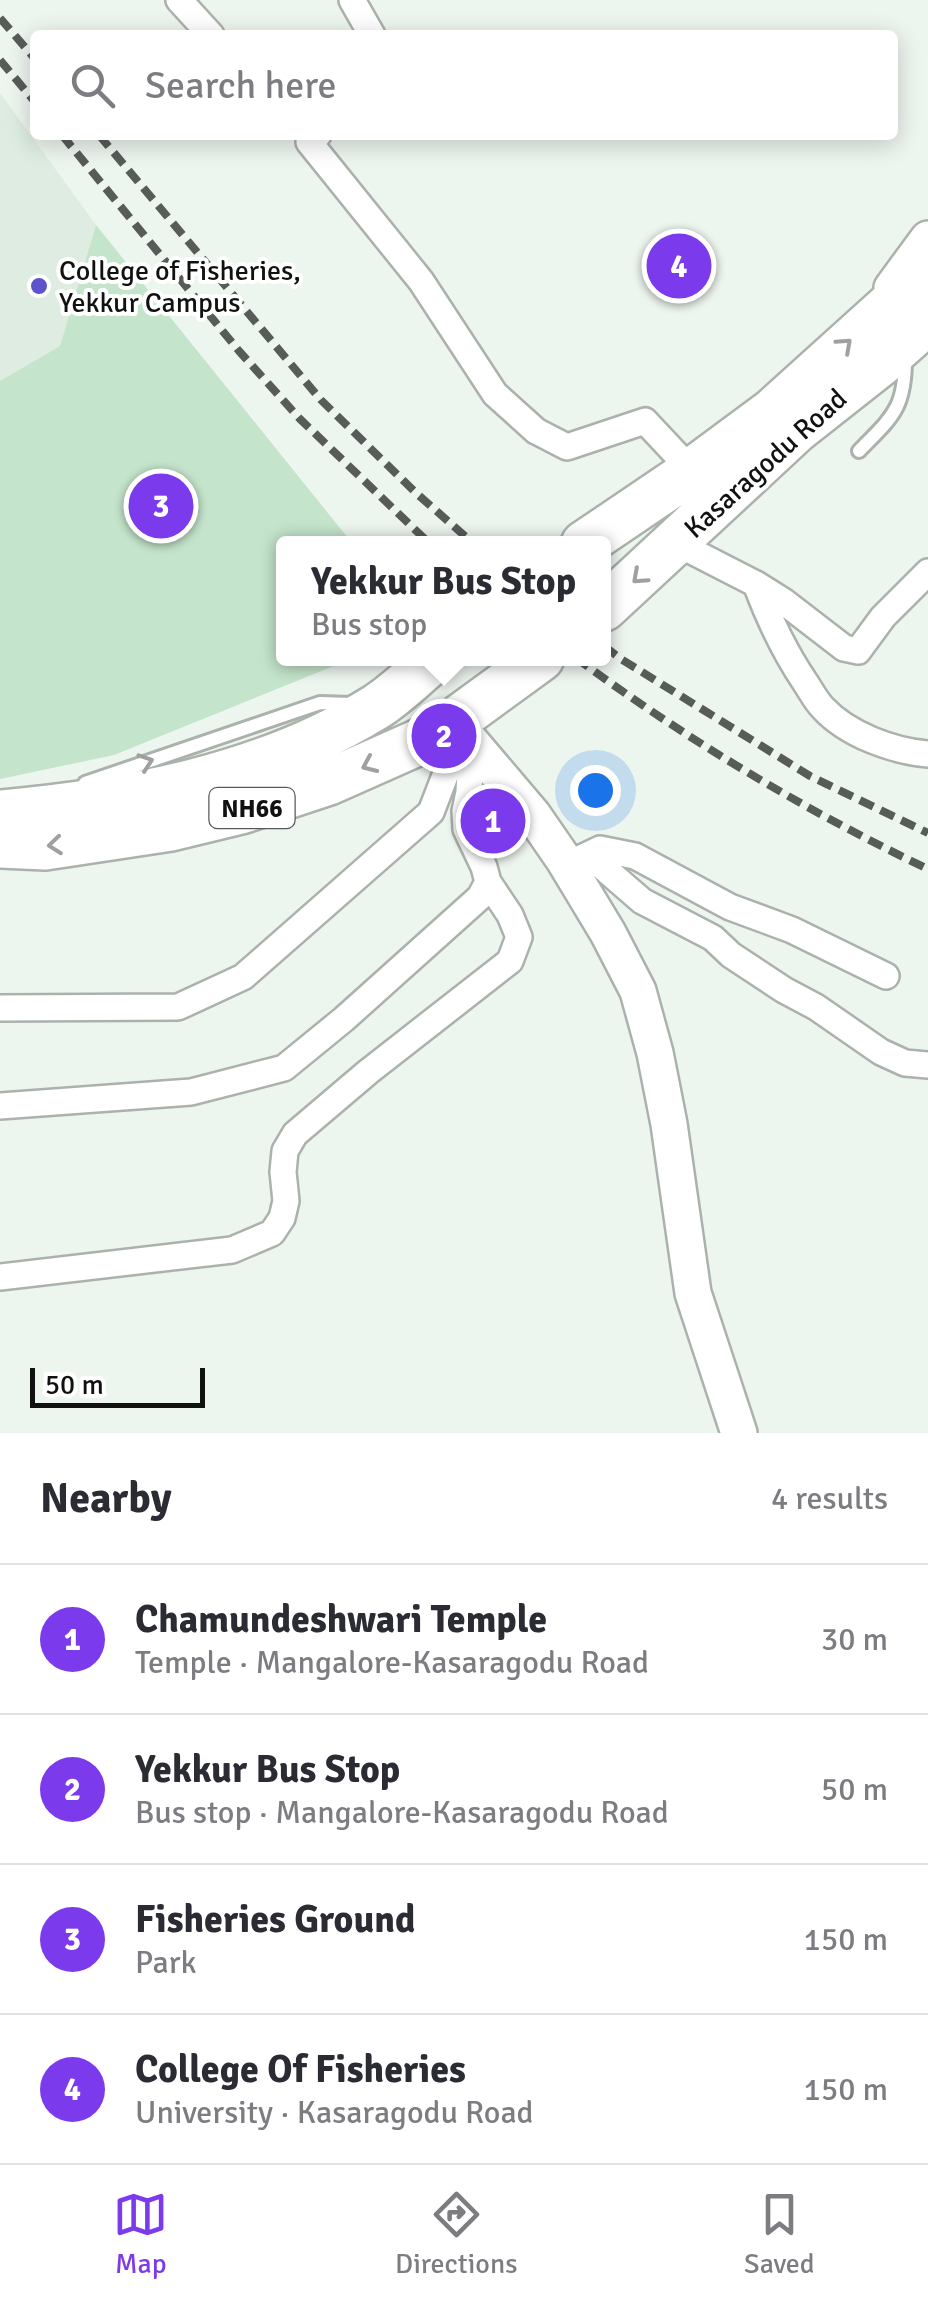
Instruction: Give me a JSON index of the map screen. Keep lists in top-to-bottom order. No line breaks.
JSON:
{"streets":{"highway":["Kasaragodu Road","NH66"]},"places":["College of Fisheries, Yekkur Campus"],"scale_bar":"50 m","page":{"search":"Search here","pins":["4","3","2","1"],"popup":["Yekkur Bus Stop","Bus stop"],"scale":"50 m","heading":["Nearby","4 results"],"list":[{"mark":"1","name":"Chamundeshwari Temple","note":"Temple · Mangalore-Kasaragodu Road","value":"30 m"},{"mark":"2","name":"Yekkur Bus Stop","note":"Bus stop · Mangalore-Kasaragodu Road","value":"50 m"},{"mark":"3","name":"Fisheries Ground","note":"Park","value":"150 m"},{"mark":"4","name":"College Of Fisheries","note":"University · Kasaragodu Road","value":"150 m"}],"nav":["Map","Directions","Saved"]}}
